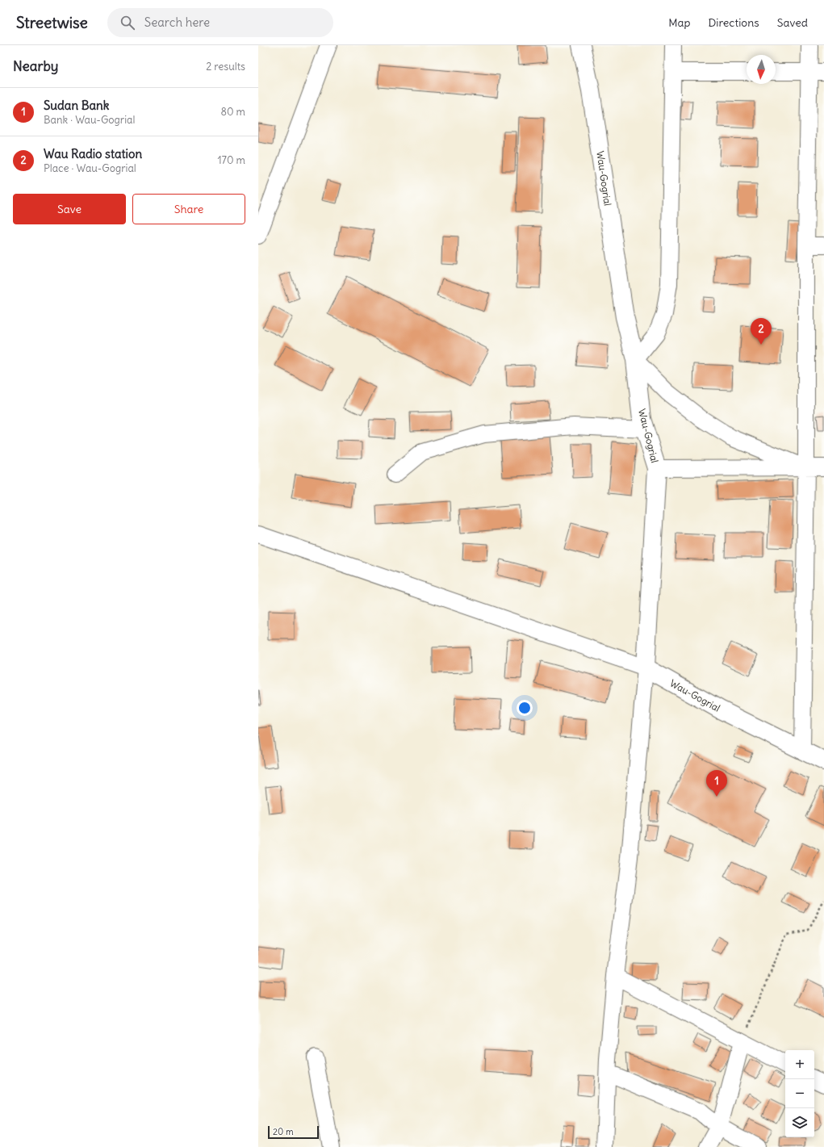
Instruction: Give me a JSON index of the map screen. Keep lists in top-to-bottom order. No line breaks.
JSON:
{"streets":{"main road":["Wau-Gogrial"]},"scale_bar":"20 m","north":"bottom","page":{"header":"Streetwise","search":"Search here","nav":["Map","Directions","Saved"],"heading":["Nearby","2 results"],"list":[{"mark":"1","name":"Sudan Bank","note":"Bank · Wau-Gogrial","value":"80 m"},{"mark":"2","name":"Wau Radio station","note":"Place · Wau-Gogrial","value":"170 m"}],"buttons":["Save","Share"],"pins":["2","1"],"map_buttons":["+","−"],"scale":"20 m"}}
